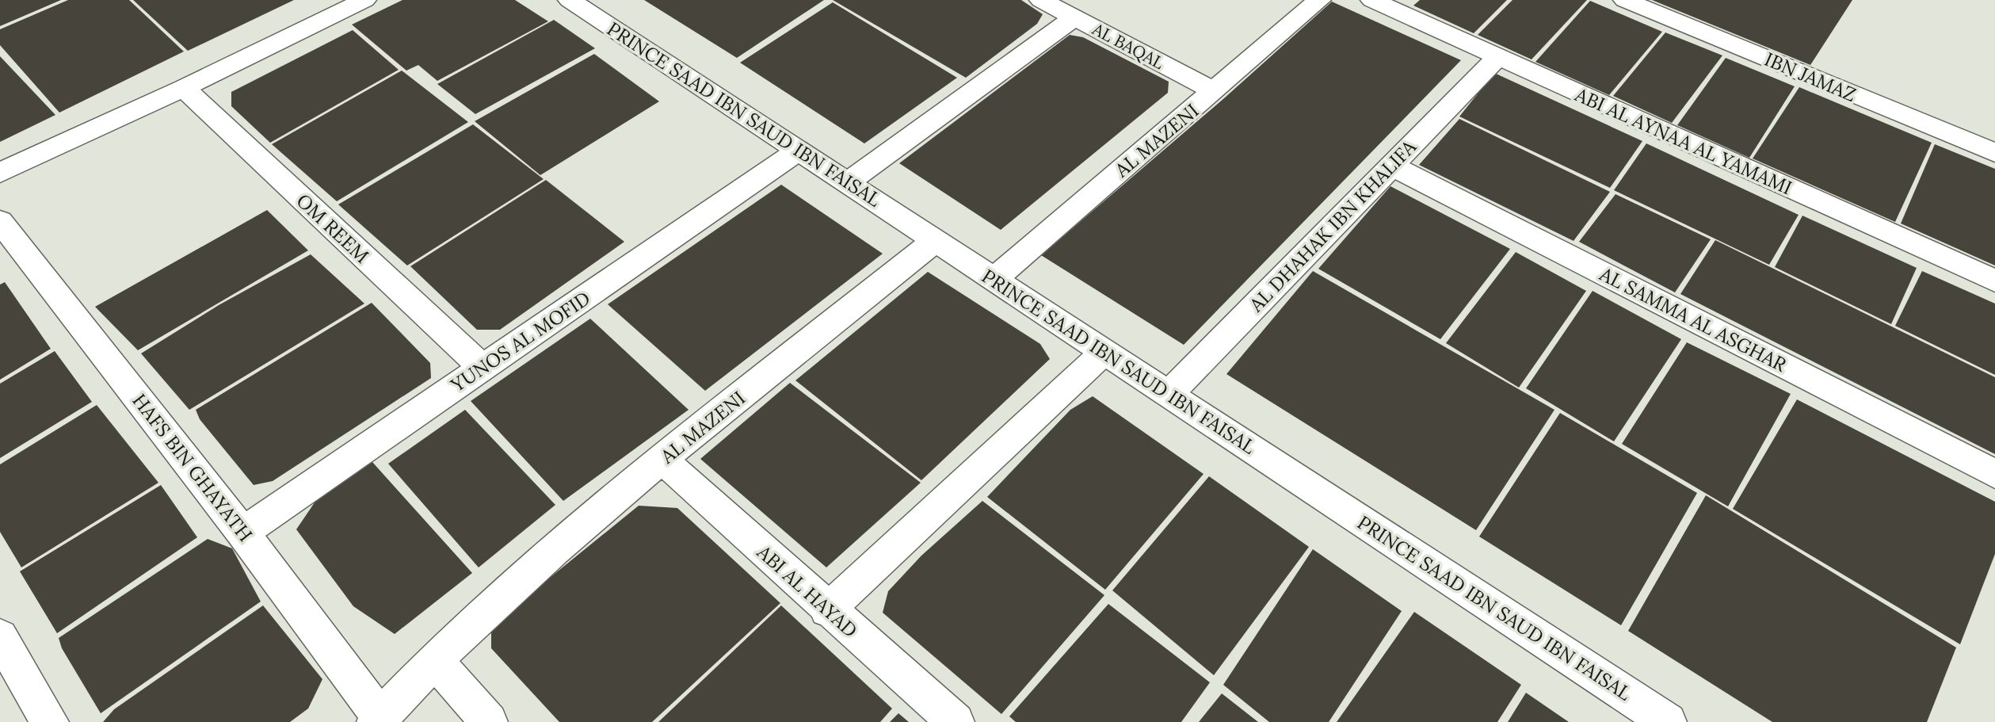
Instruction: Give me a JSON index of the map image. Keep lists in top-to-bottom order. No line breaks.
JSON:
{"streets":{"street":["AL BAQAL","IBN JAMAZ","PRINCE SAAD IBN SAUD IBN FAISAL","AL MAZENI","ABI AL AYNAA AL YAMAMI","AL DHAHAK IBN KHALIFA","OM REEM","AL SAMMA AL ASGHAR","YUNOS AL MOFID","HAFS BIN GHAYATH","ABI AL HAYAD"]},"crossings":[["AL BAQAL","AL MAZENI"],["PRINCE SAAD IBN SAUD IBN FAISAL","AL MAZENI"],["PRINCE SAAD IBN SAUD IBN FAISAL","AL DHAHAK IBN KHALIFA"],["PRINCE SAAD IBN SAUD IBN FAISAL","YUNOS AL MOFID"],["AL MAZENI","ABI AL HAYAD"],["ABI AL AYNAA AL YAMAMI","AL DHAHAK IBN KHALIFA"],["AL DHAHAK IBN KHALIFA","AL SAMMA AL ASGHAR"],["OM REEM","YUNOS AL MOFID"],["YUNOS AL MOFID","HAFS BIN GHAYATH"]]}
